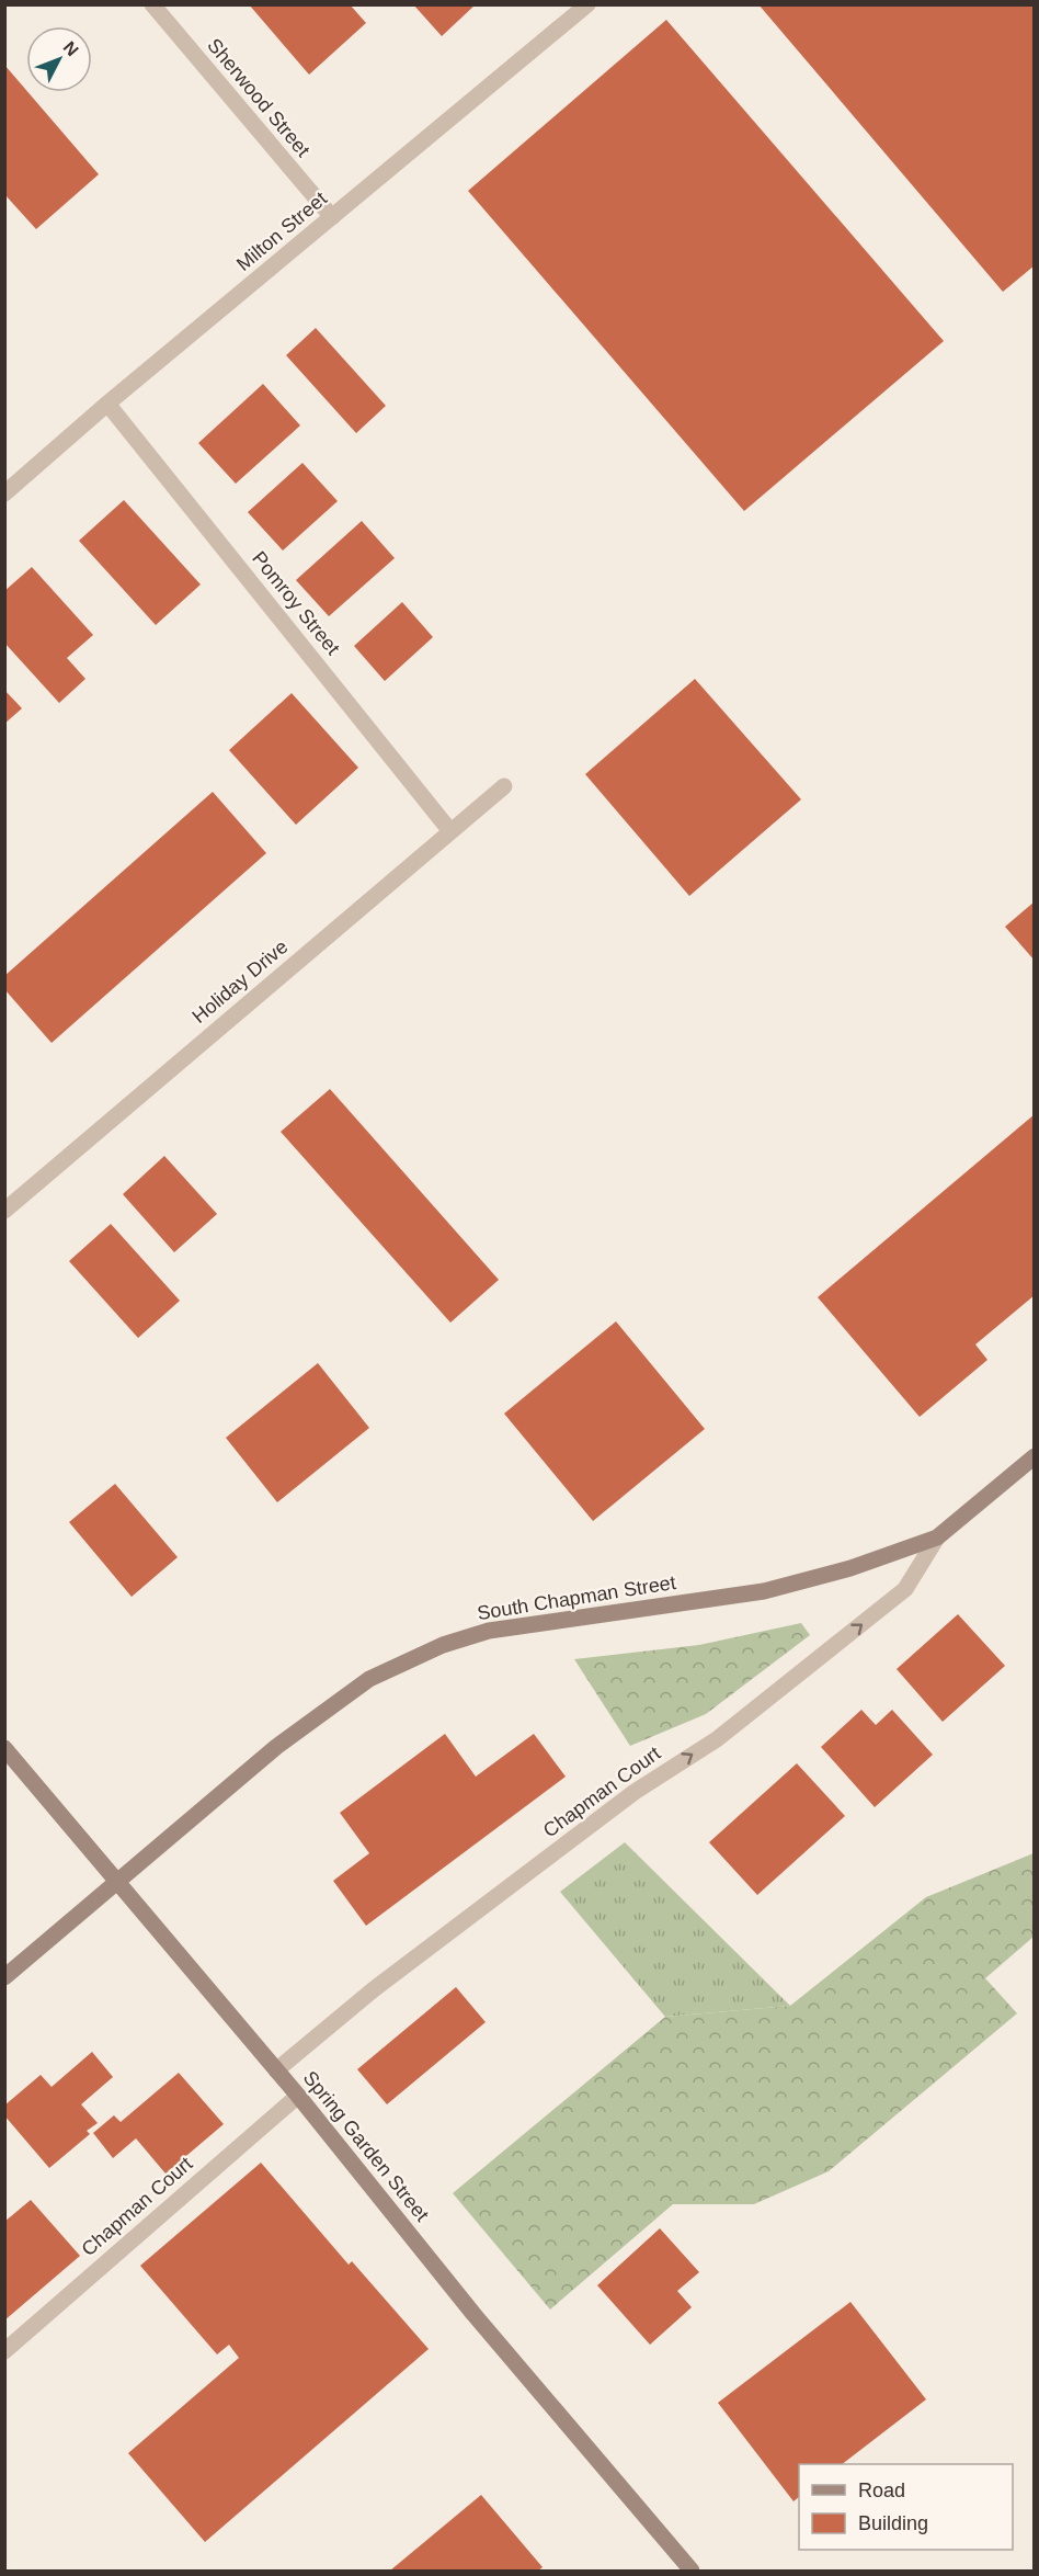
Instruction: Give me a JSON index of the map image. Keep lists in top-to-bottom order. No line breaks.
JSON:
{"streets":{"street":["Sherwood Street","Milton Street","Pomroy Street","Holiday Drive","South Chapman Street","Chapman Court","Spring Garden Street"]},"crossings":[["Sherwood Street","Milton Street"],["Milton Street","Pomroy Street"],["Pomroy Street","Holiday Drive"],["South Chapman Street","Chapman Court"],["South Chapman Street","Spring Garden Street"],["Chapman Court","Spring Garden Street"]],"one_way":["Chapman Court"],"legend":["Road","Building"],"north":"top right"}
